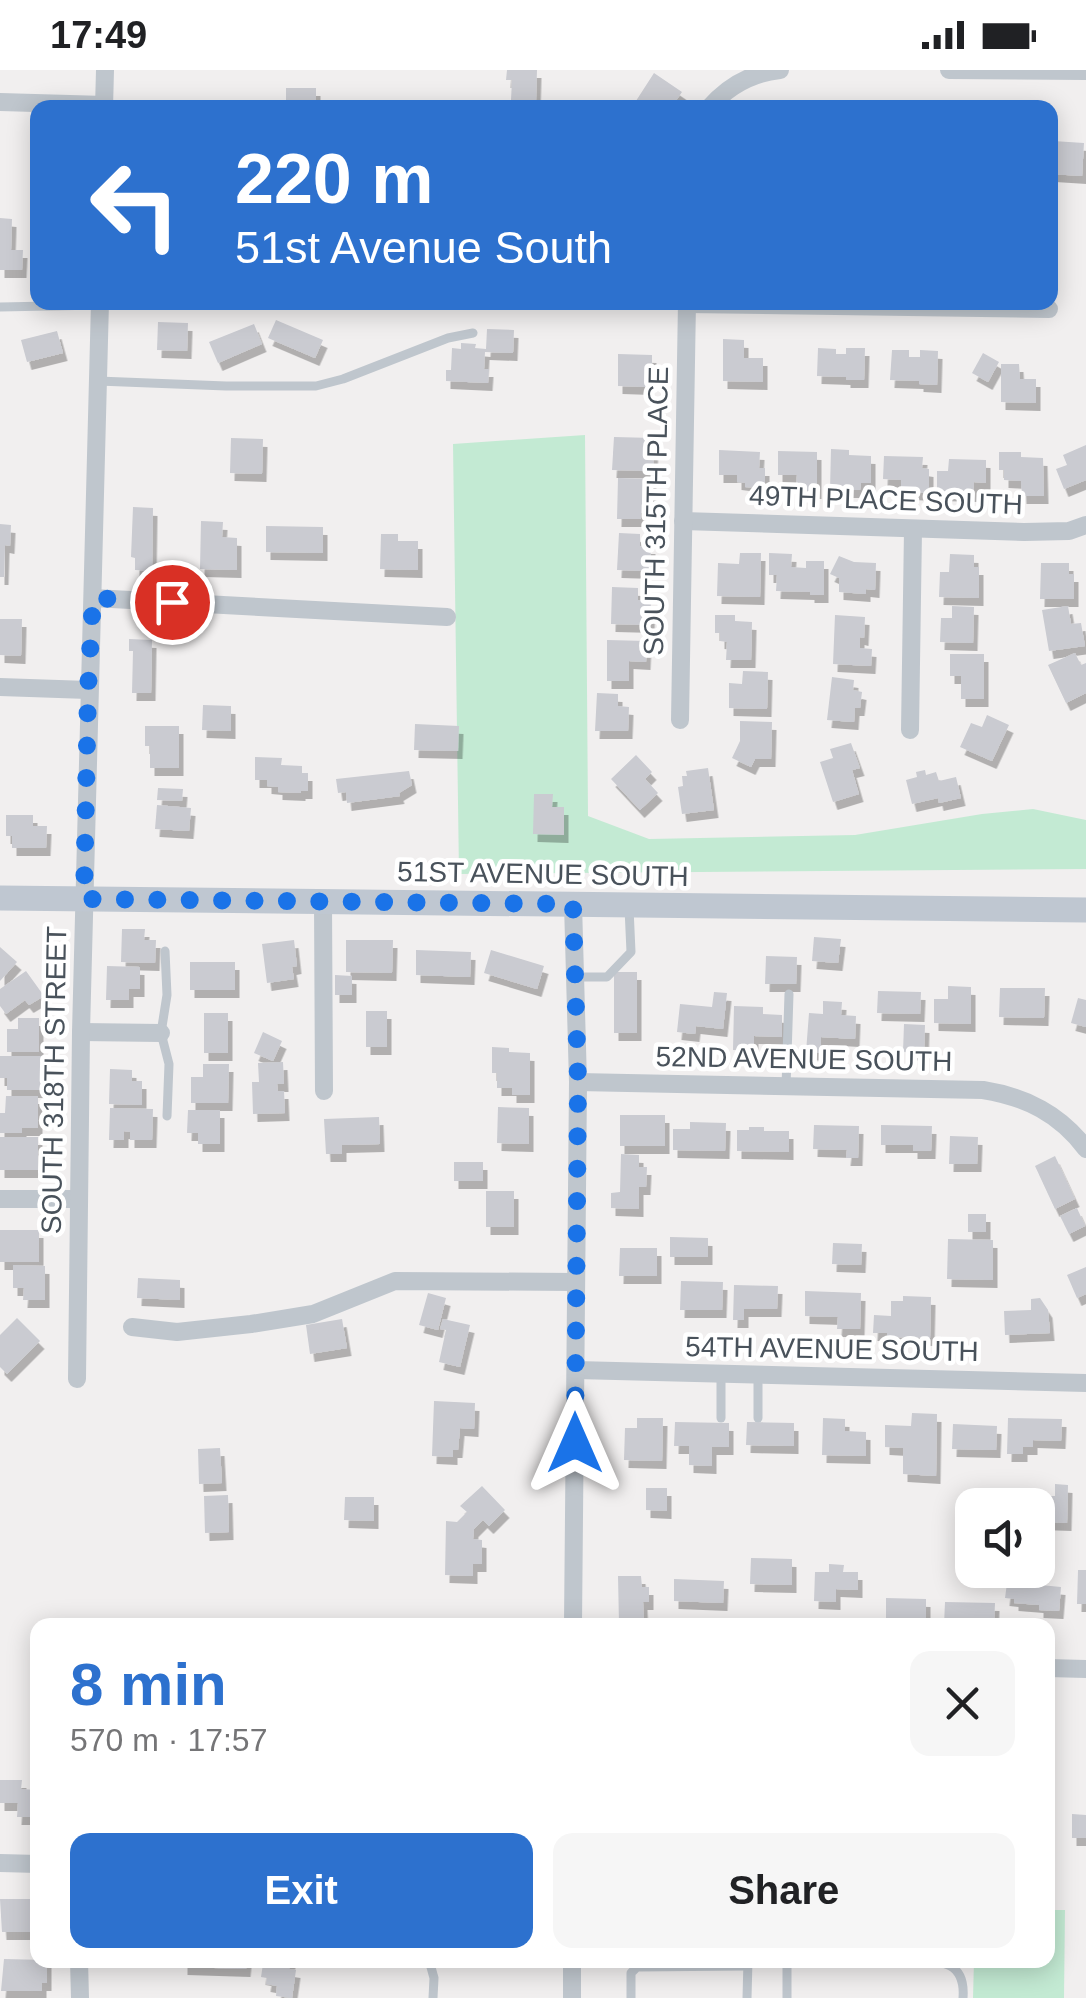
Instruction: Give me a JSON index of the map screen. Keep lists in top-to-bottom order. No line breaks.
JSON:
{"streets":{"main road":["51ST AVENUE SOUTH"],"street":["49TH PLACE SOUTH","SOUTH 315TH PLACE","52ND AVENUE SOUTH","SOUTH 318TH STREET","54TH AVENUE SOUTH"]},"crossings":[["49TH PLACE SOUTH","SOUTH 315TH PLACE"],["51ST AVENUE SOUTH","SOUTH 318TH STREET"]],"page":{"status":"17:49","turn":["220 m","51st Avenue South"],"heading":["8 min","570 m · 17:57"],"buttons":["Exit","Share"]}}
